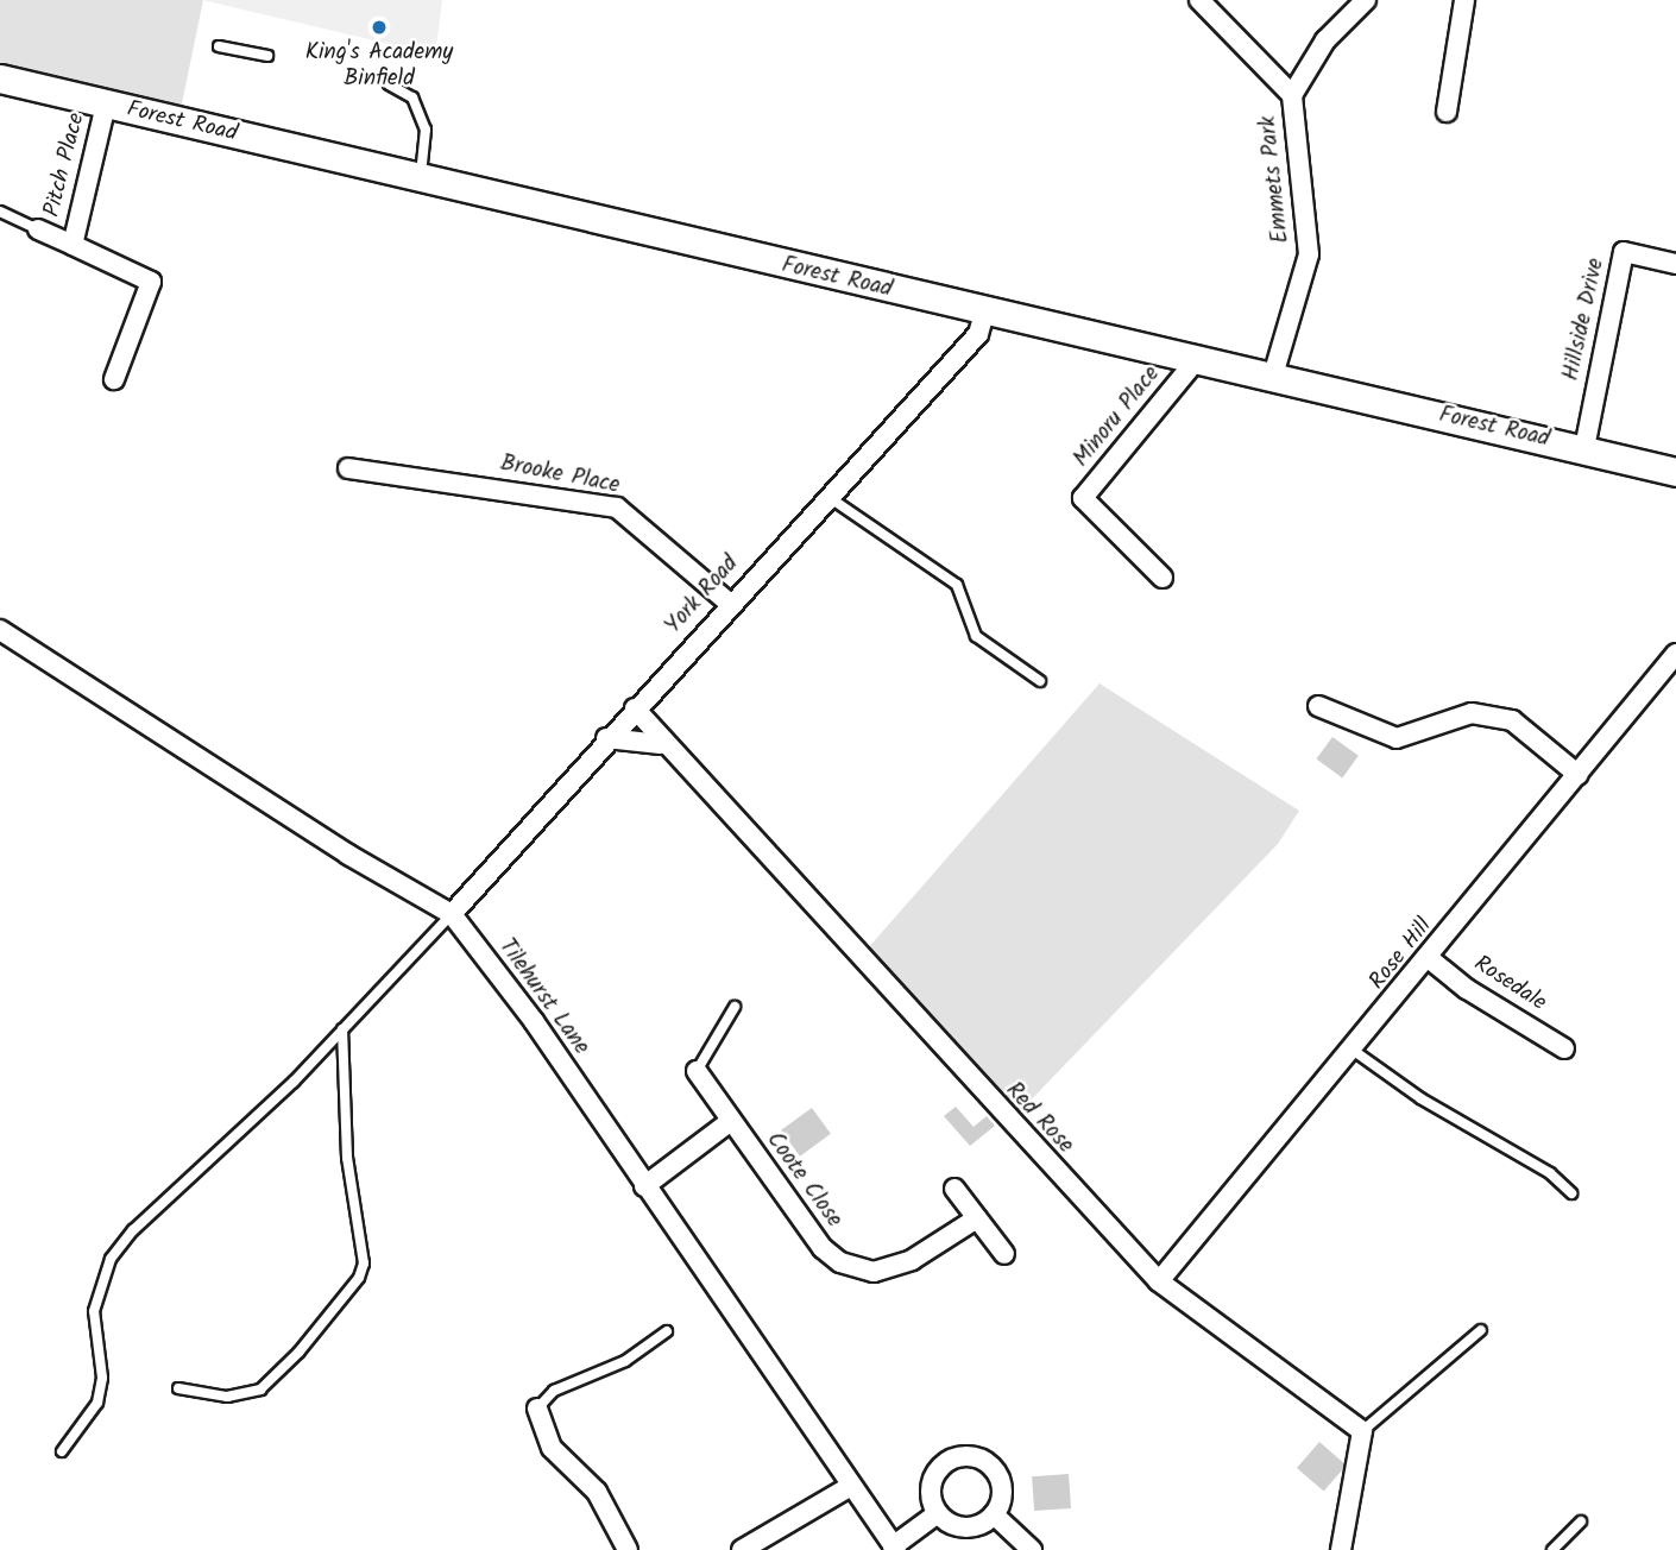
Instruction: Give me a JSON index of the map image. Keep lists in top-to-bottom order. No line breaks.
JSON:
{"streets":{"main road":["Forest Road"],"street":["Pitch Place","Emmets Park","Hillside Drive","Minoru Place","Brooke Place","York Road","Rose Hill","Rosedale","Tilehurst Lane","Red Rose","Coote Close"]},"crossings":[["Forest Road","Pitch Place"],["Forest Road","Emmets Park"],["Forest Road","Hillside Drive"],["Forest Road","Minoru Place"],["Forest Road","York Road"],["Brooke Place","York Road"],["York Road","Tilehurst Lane"],["York Road","Red Rose"],["Rose Hill","Rosedale"],["Rose Hill","Red Rose"]],"places":["King's Academy Binfield"]}
